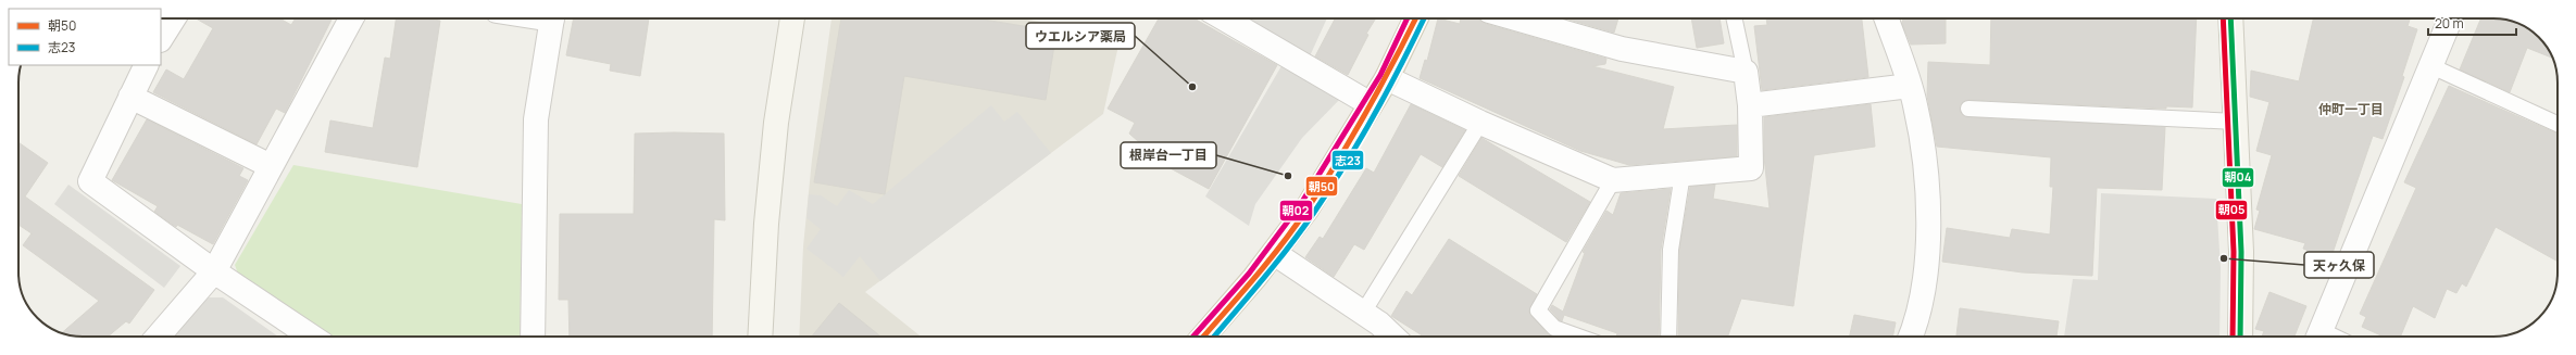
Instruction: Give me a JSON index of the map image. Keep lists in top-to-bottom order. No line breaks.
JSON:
{"districts":["仲町一丁目"],"places":["ウエルシア薬局","根岸台一丁目","天ヶ久保"],"lines":["transit line 朝50","transit line 志23","transit line 朝02","transit line 朝04","transit line 朝05"],"legend":["朝50","志23"],"scale_bar":"20 m"}
